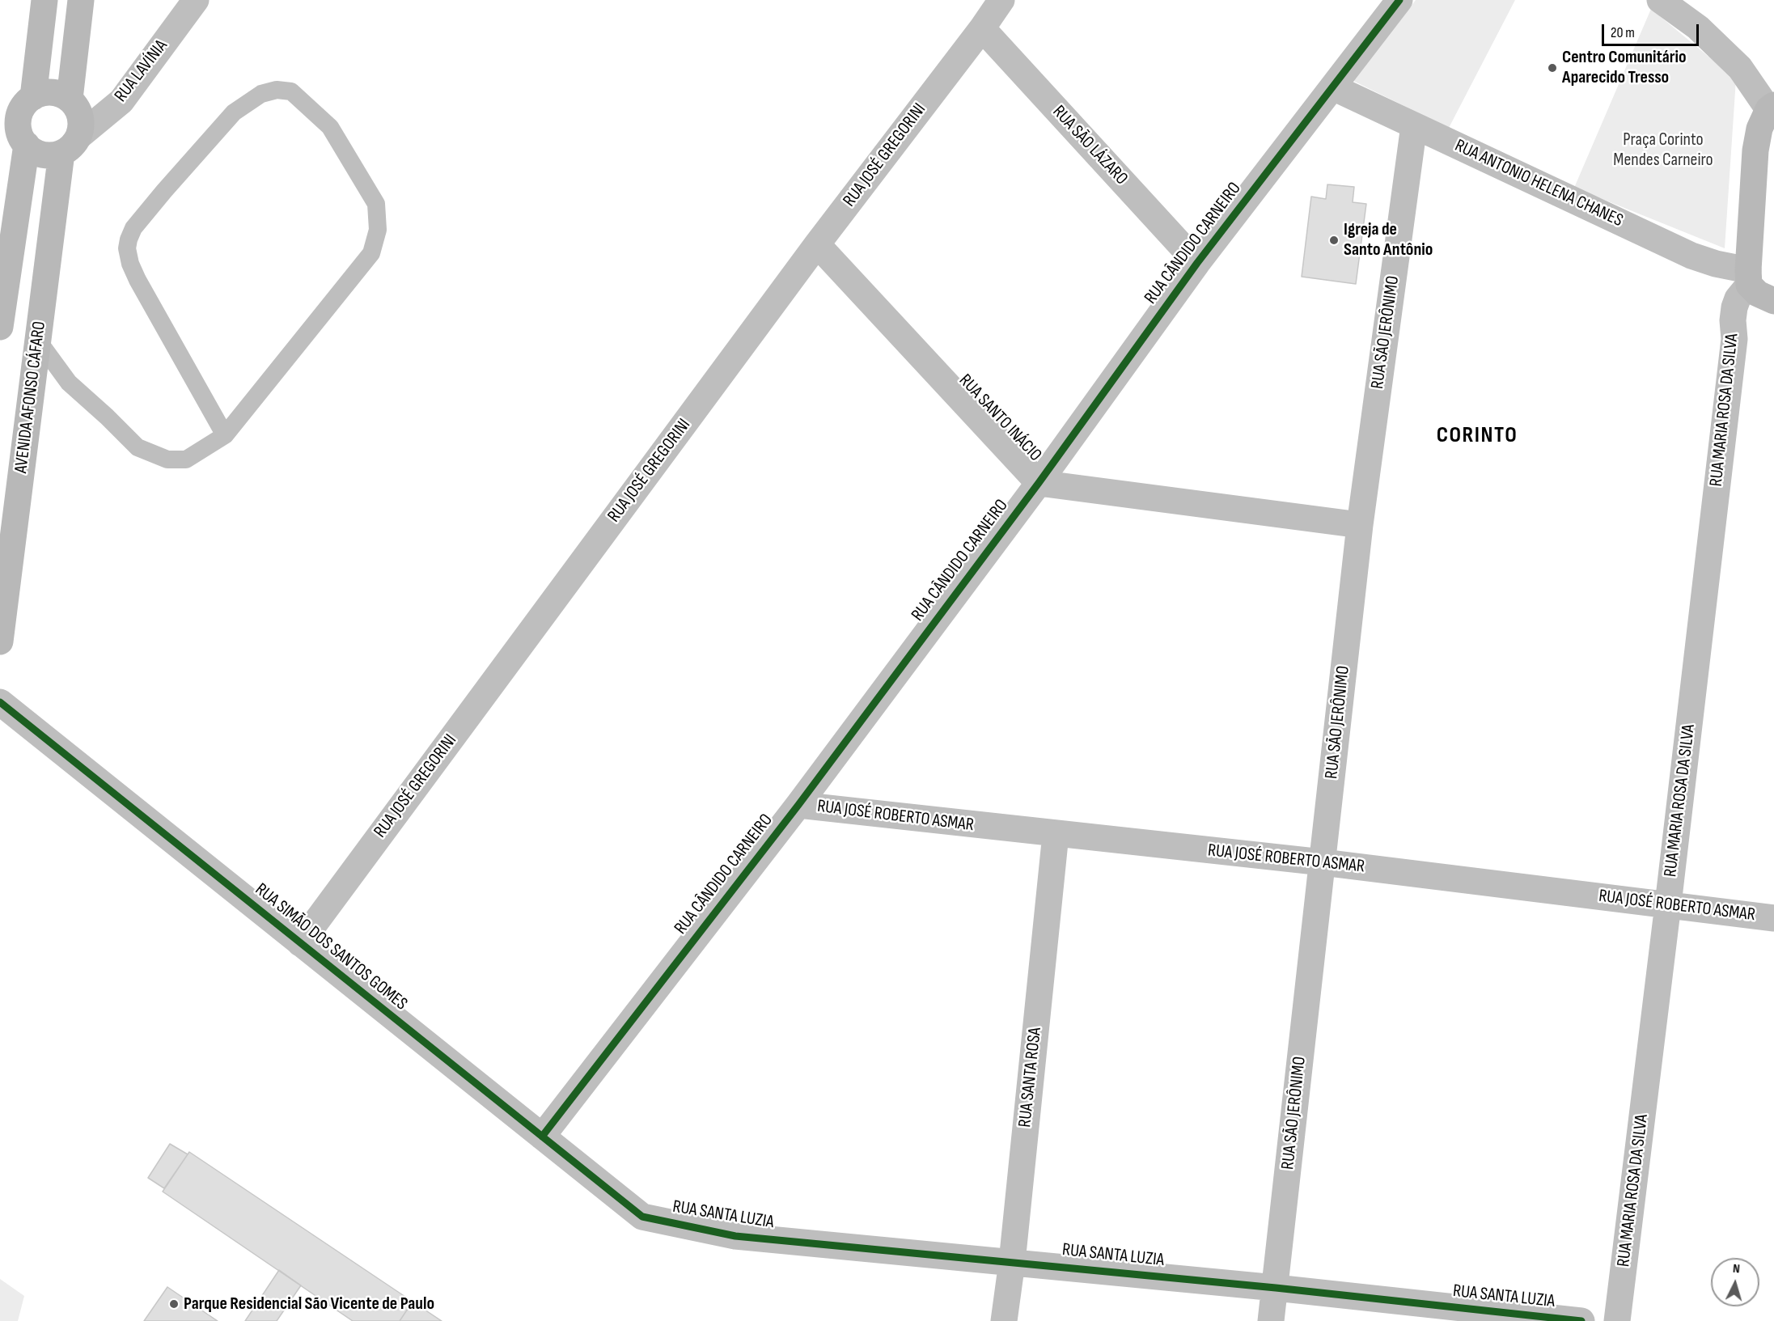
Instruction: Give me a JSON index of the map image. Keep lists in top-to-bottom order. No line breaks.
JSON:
{"streets":{"main road":["AVENIDA AFONSO CÁFARO"],"street":["RUA LAVÍNIA","RUA SÃO LÁZARO","RUA JOSÉ GREGORINI","RUA ANTONIO HELENA CHANES","RUA CÂNDIDO CARNEIRO","RUA SÃO JERÔNIMO","RUA MARIA ROSA DA SILVA","RUA SANTO INÁCIO","RUA JOSÉ ROBERTO ASMAR","RUA SIMÃO DOS SANTOS GOMES","RUA SANTA ROSA","RUA SANTA LUZIA"]},"crossings":[["RUA LAVÍNIA","AVENIDA AFONSO CÁFARO"],["RUA SÃO LÁZARO","RUA JOSÉ GREGORINI"],["RUA SÃO LÁZARO","RUA CÂNDIDO CARNEIRO"],["RUA JOSÉ GREGORINI","RUA SANTO INÁCIO"],["RUA JOSÉ GREGORINI","RUA SIMÃO DOS SANTOS GOMES"],["RUA ANTONIO HELENA CHANES","RUA CÂNDIDO CARNEIRO"],["RUA ANTONIO HELENA CHANES","RUA SÃO JERÔNIMO"],["RUA ANTONIO HELENA CHANES","RUA MARIA ROSA DA SILVA"],["RUA CÂNDIDO CARNEIRO","RUA SANTO INÁCIO"],["RUA CÂNDIDO CARNEIRO","RUA JOSÉ ROBERTO ASMAR"],["RUA CÂNDIDO CARNEIRO","RUA SIMÃO DOS SANTOS GOMES"],["RUA SÃO JERÔNIMO","RUA SANTO INÁCIO"],["RUA SÃO JERÔNIMO","RUA JOSÉ ROBERTO ASMAR"],["RUA SÃO JERÔNIMO","RUA SANTA LUZIA"],["RUA MARIA ROSA DA SILVA","RUA JOSÉ ROBERTO ASMAR"],["RUA JOSÉ ROBERTO ASMAR","RUA SANTA ROSA"],["RUA SIMÃO DOS SANTOS GOMES","RUA SANTA LUZIA"],["RUA SANTA ROSA","RUA SANTA LUZIA"]],"districts":["CORINTO"],"parks":["Praça Corinto Mendes Carneiro"],"places":["Centro Comunitário Aparecido Tresso","Igreja de Santo Antônio","Parque Residencial São Vicente de Paulo"],"scale_bar":"20 m","north":"top"}
